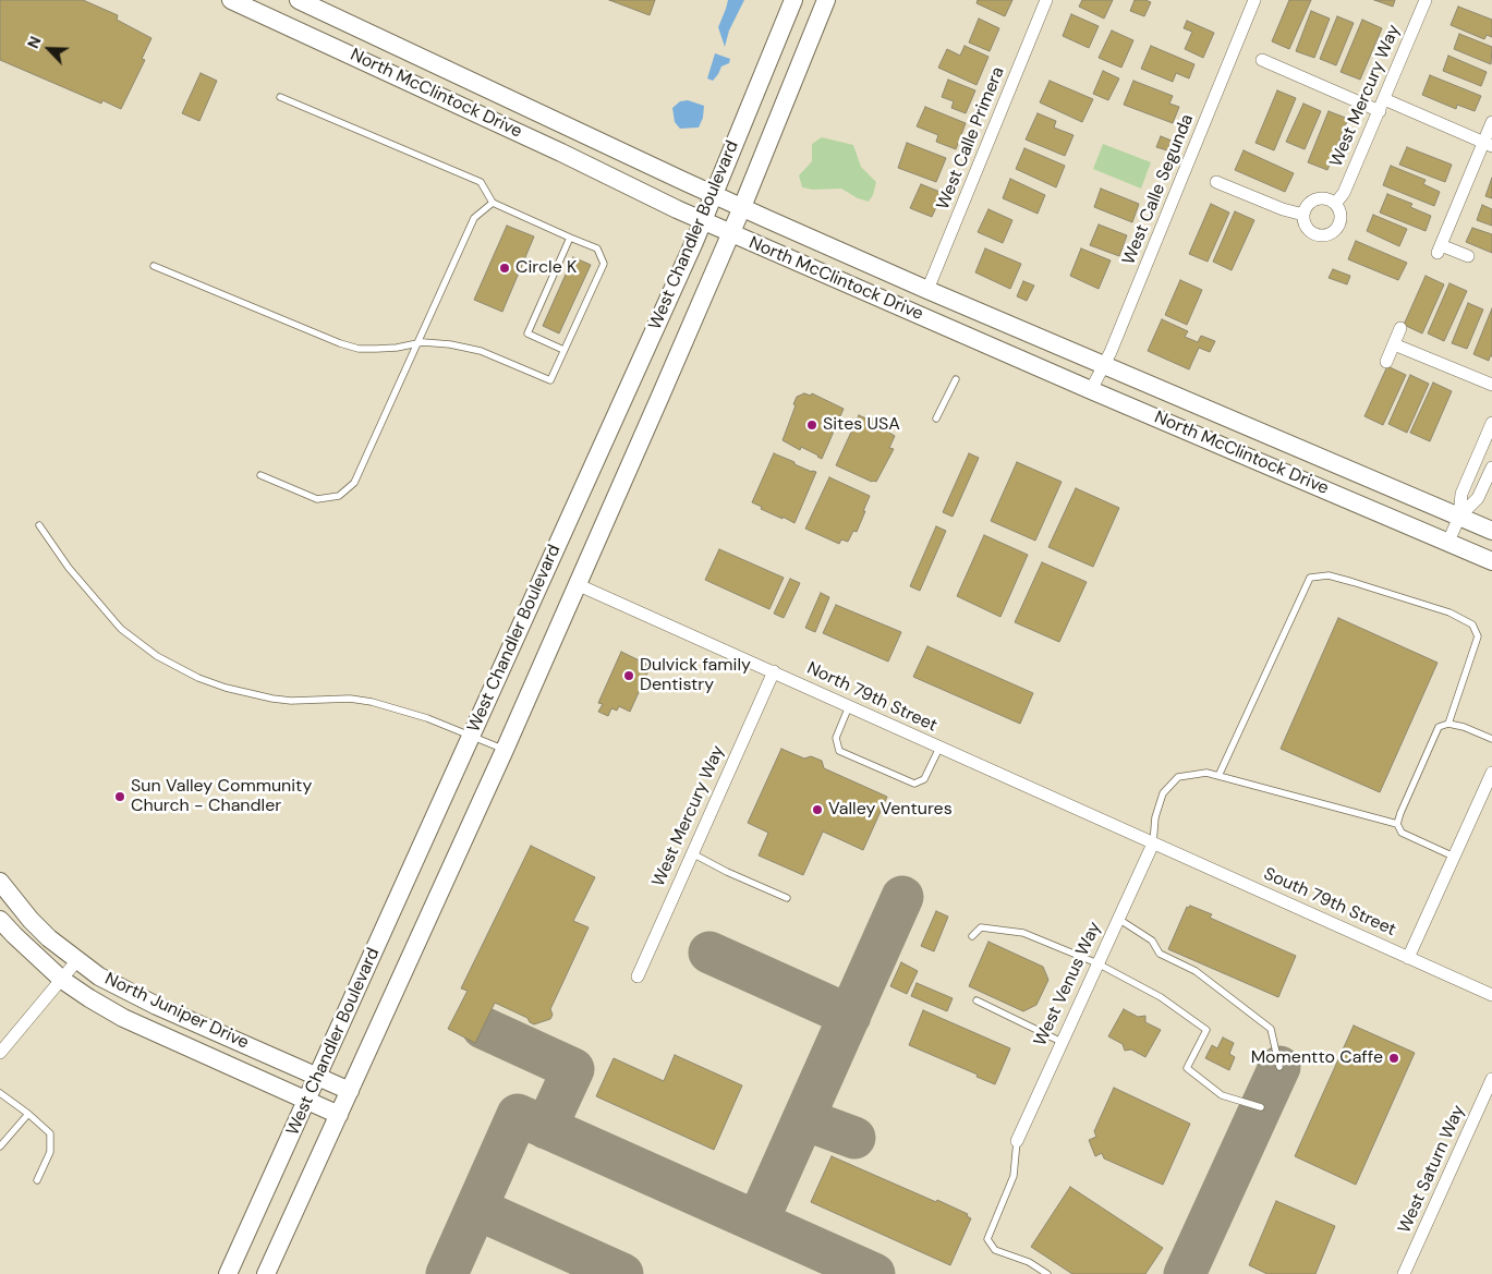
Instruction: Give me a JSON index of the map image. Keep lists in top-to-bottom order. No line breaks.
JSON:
{"streets":{"main road":["North McClintock Drive","West Chandler Boulevard","North Juniper Drive"],"street":["West Mercury Way","West Calle Primera","West Calle Segunda","North 79th Street","South 79th Street","West Venus Way","West Saturn Way"]},"crossings":[["North McClintock Drive","West Calle Primera"],["North McClintock Drive","West Calle Segunda"],["North McClintock Drive","West Chandler Boulevard"],["West Mercury Way","North 79th Street"],["West Chandler Boulevard","North 79th Street"],["West Chandler Boulevard","North Juniper Drive"],["North 79th Street","South 79th Street"],["North 79th Street","West Venus Way"],["South 79th Street","West Venus Way"]],"places":["Circle K","Sites USA","Dulvick family Dentistry","Sun Valley Community Church - Chandler","Valley Ventures","Momentto Caffe"],"north":"top left"}
